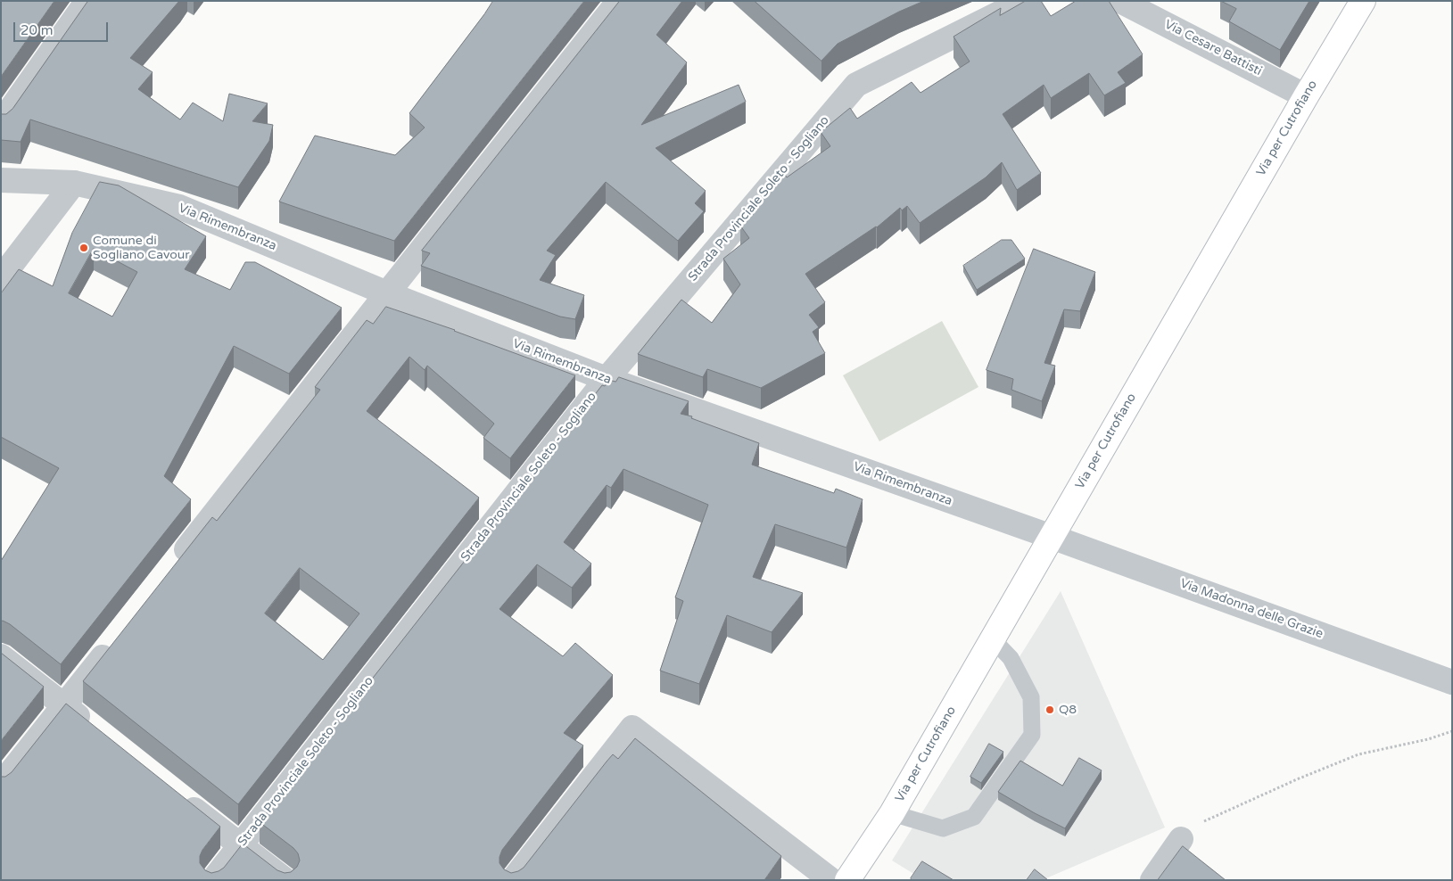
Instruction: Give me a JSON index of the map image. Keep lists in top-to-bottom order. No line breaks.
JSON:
{"streets":{"main road":["Via per Cutrofiano"],"street":["Via Cesare Battisti","Strada Provinciale Soleto - Sogliano","Via Rimembranza","Via Madonna delle Grazie"]},"crossings":[["Via Cesare Battisti","Via per Cutrofiano"],["Via per Cutrofiano","Via Rimembranza"],["Via per Cutrofiano","Via Madonna delle Grazie"],["Strada Provinciale Soleto - Sogliano","Via Rimembranza"],["Via Rimembranza","Via Madonna delle Grazie"]],"places":["Comune di Sogliano Cavour","Q8"],"scale_bar":"20 m"}
